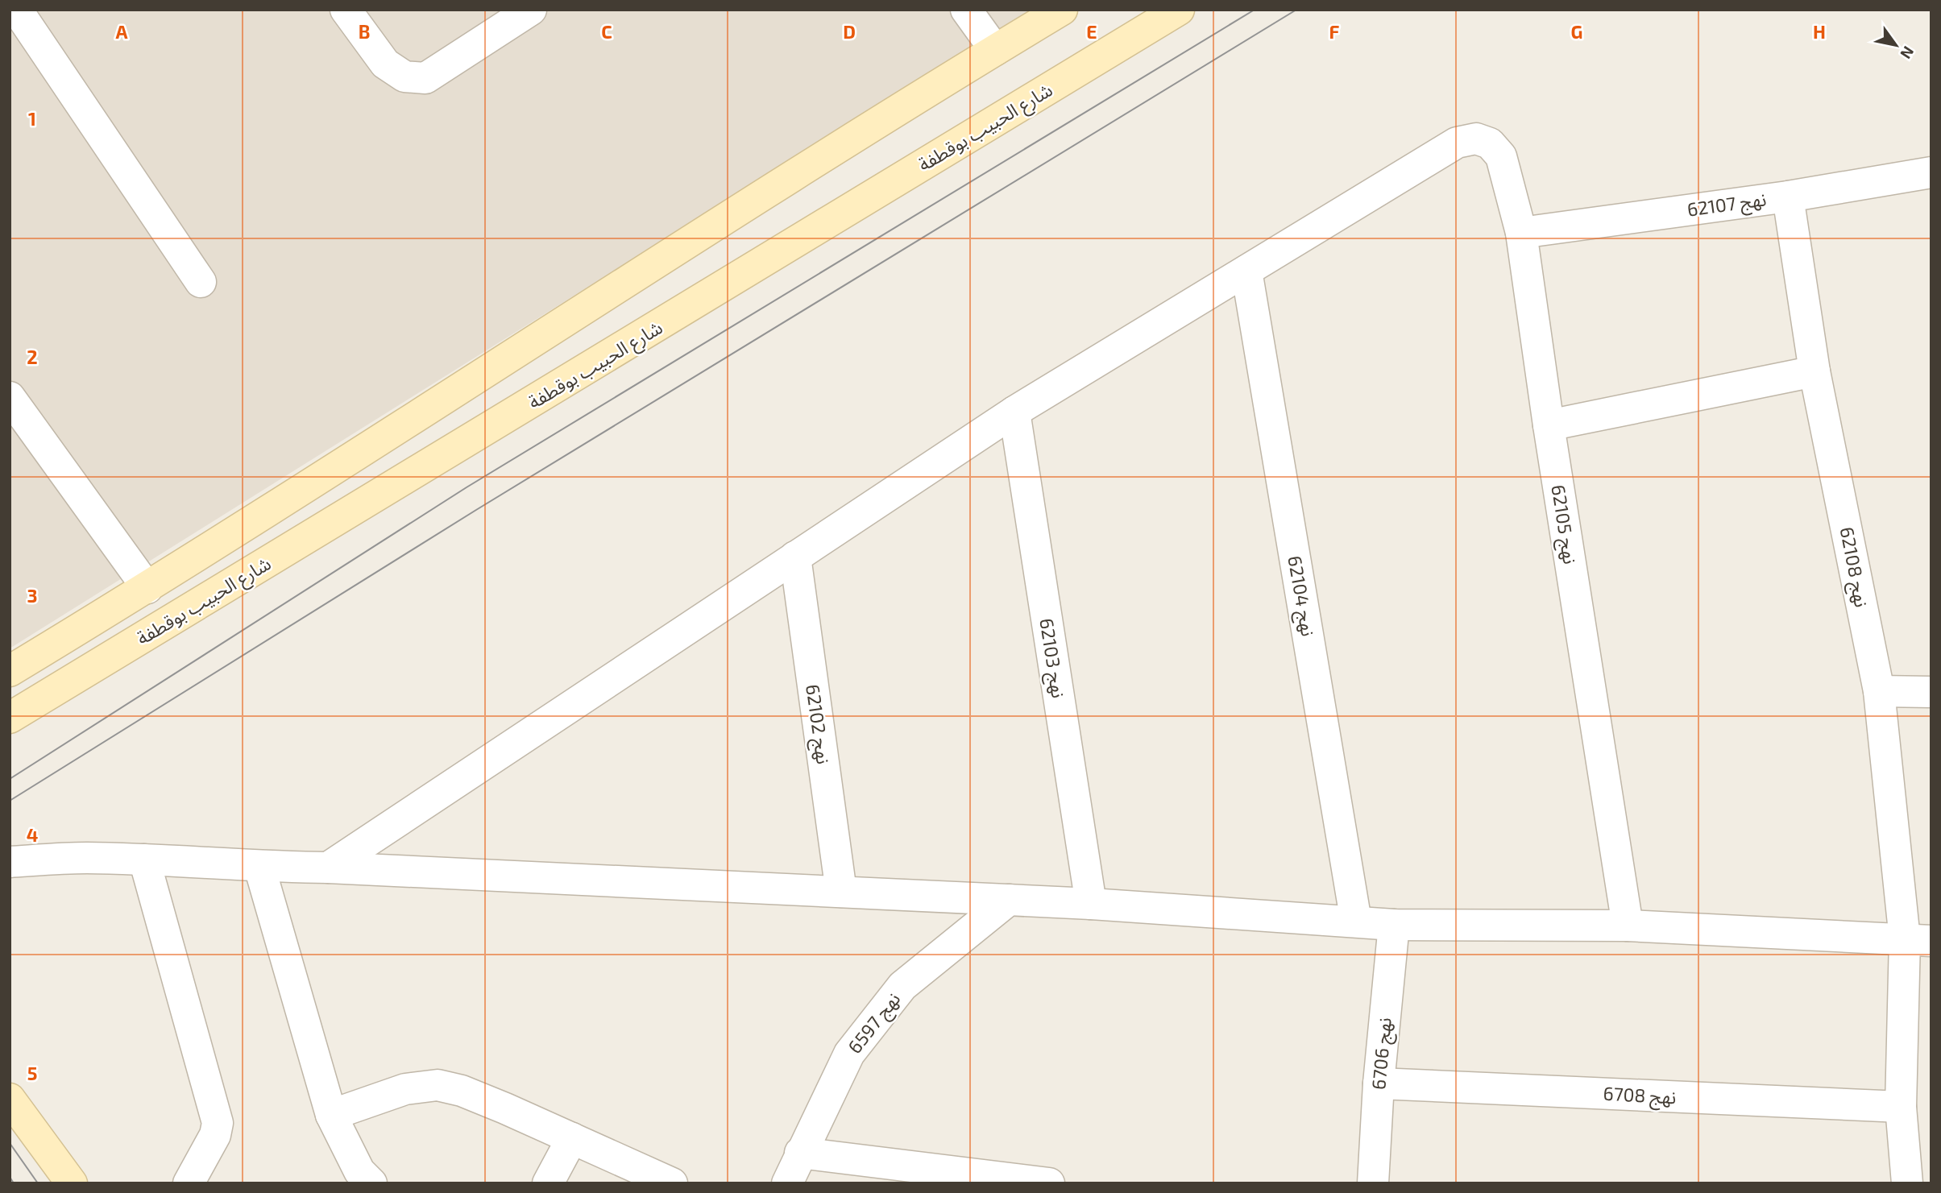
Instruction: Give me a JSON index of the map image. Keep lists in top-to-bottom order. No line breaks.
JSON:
{"streets":{"main road":["شارع الحبيب بوقطفة"],"street":["نهج 62107","نهج 62105","نهج 62108","نهج 62104","نهج 62103","نهج 62102","نهج 6597","نهج 6706","نهج 6708"]},"crossings":[["نهج 62107","نهج 62105"],["نهج 62107","نهج 62108"],["نهج 62105","نهج 62104"],["نهج 62108","نهج 6708"],["نهج 6706","نهج 6708"]],"north":"bottom right","grid":{"columns":["A","B","C","D","E","F","G","H"],"rows":["1","2","3","4","5"]}}
